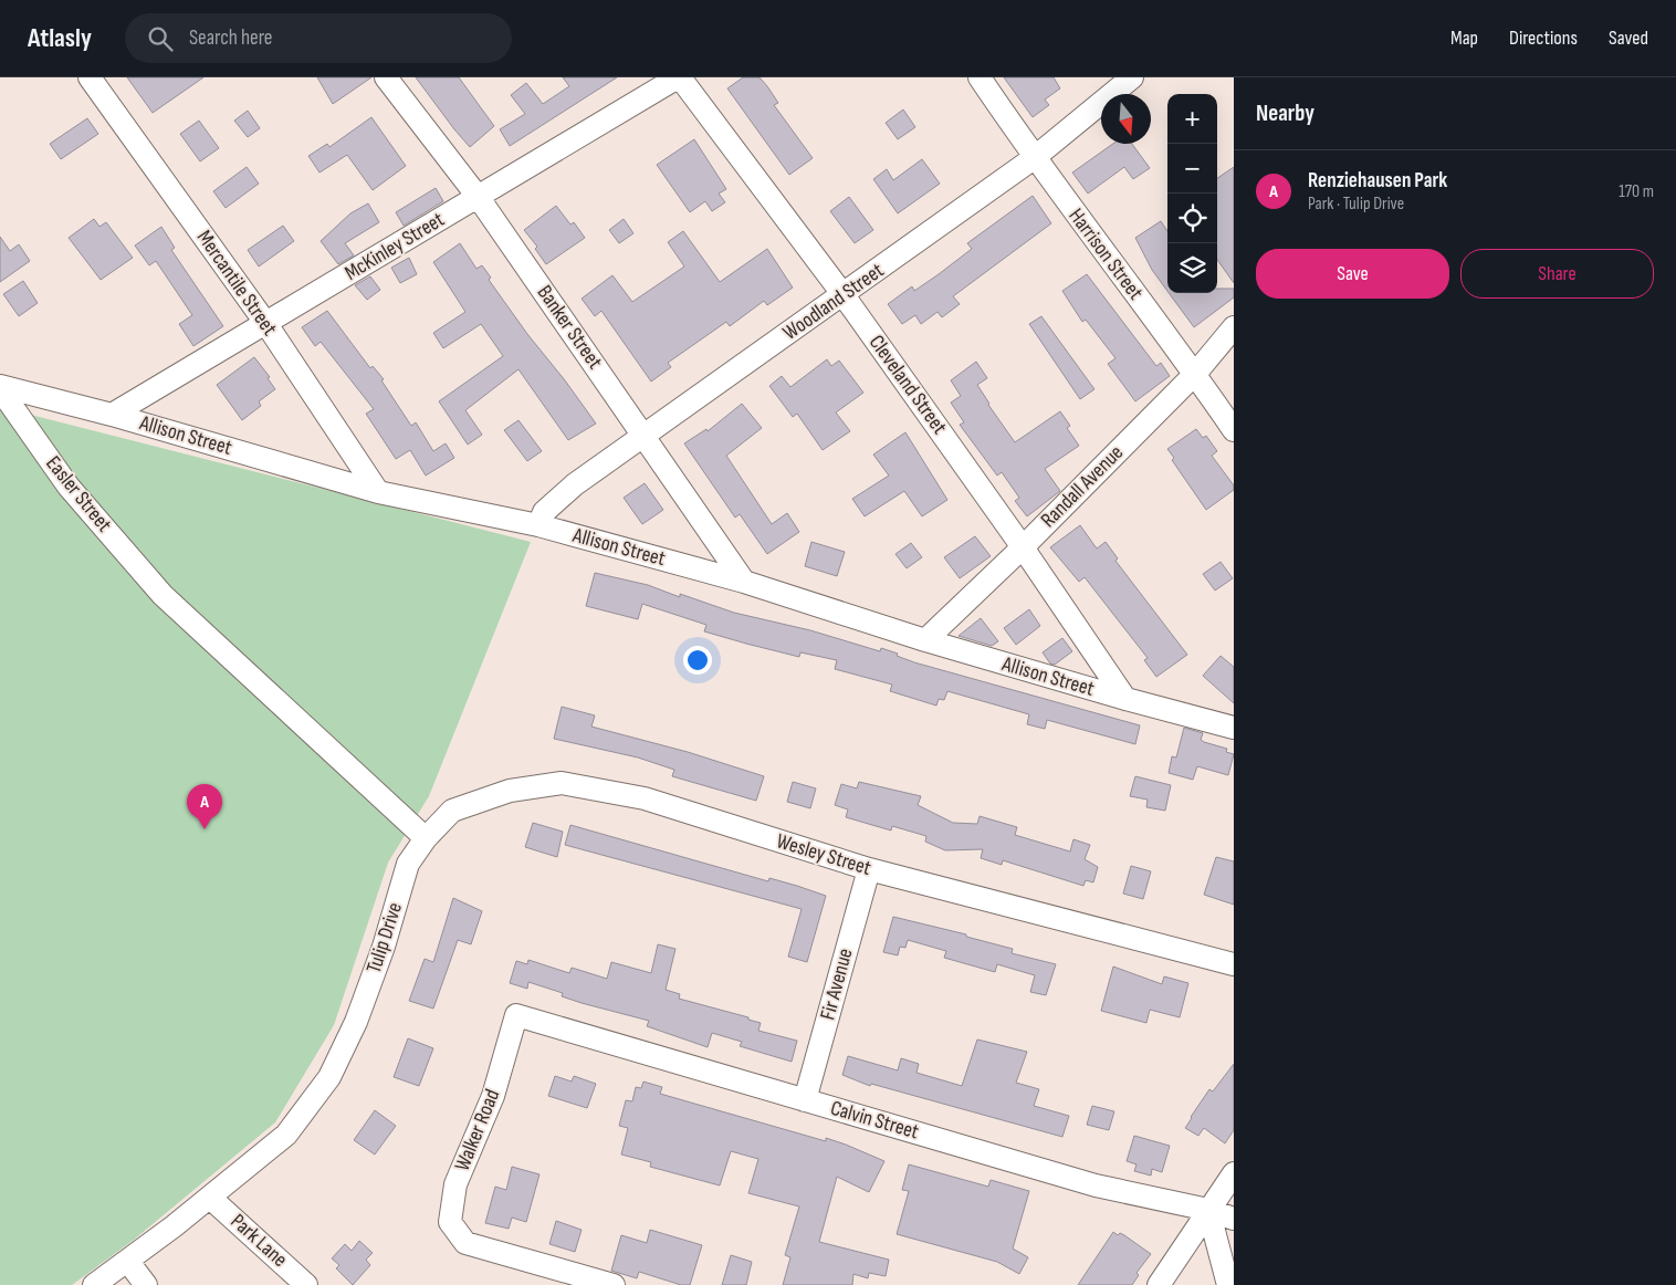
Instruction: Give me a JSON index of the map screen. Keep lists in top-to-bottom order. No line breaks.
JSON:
{"streets":{"street":["McKinley Street","Harrison Street","Mercantile Street","Woodland Street","Banker Street","Cleveland Street","Allison Street","Randall Avenue","Easler Street","Wesley Street","Tulip Drive","Fir Avenue","Calvin Street","Walker Road","Park Lane"]},"crossings":[["McKinley Street","Mercantile Street"],["McKinley Street","Banker Street"],["McKinley Street","Cleveland Street"],["McKinley Street","Allison Street"],["Harrison Street","Woodland Street"],["Harrison Street","Randall Avenue"],["Mercantile Street","Allison Street"],["Woodland Street","Banker Street"],["Woodland Street","Cleveland Street"],["Woodland Street","Allison Street"],["Banker Street","Allison Street"],["Cleveland Street","Allison Street"],["Cleveland Street","Randall Avenue"],["Allison Street","Randall Avenue"],["Allison Street","Easler Street"],["Easler Street","Wesley Street"],["Easler Street","Tulip Drive"],["Wesley Street","Tulip Drive"],["Wesley Street","Fir Avenue"],["Tulip Drive","Park Lane"],["Fir Avenue","Calvin Street"],["Calvin Street","Walker Road"]],"north":"bottom","page":{"header":"Atlasly","search":"Search here","nav":["Map","Directions","Saved"],"heading":"Nearby","map_buttons":["+","−"],"list":[{"mark":"A","name":"Renziehausen Park","note":"Park · Tulip Drive","value":"170 m"}],"buttons":["Save","Share"],"pins":"A"}}
